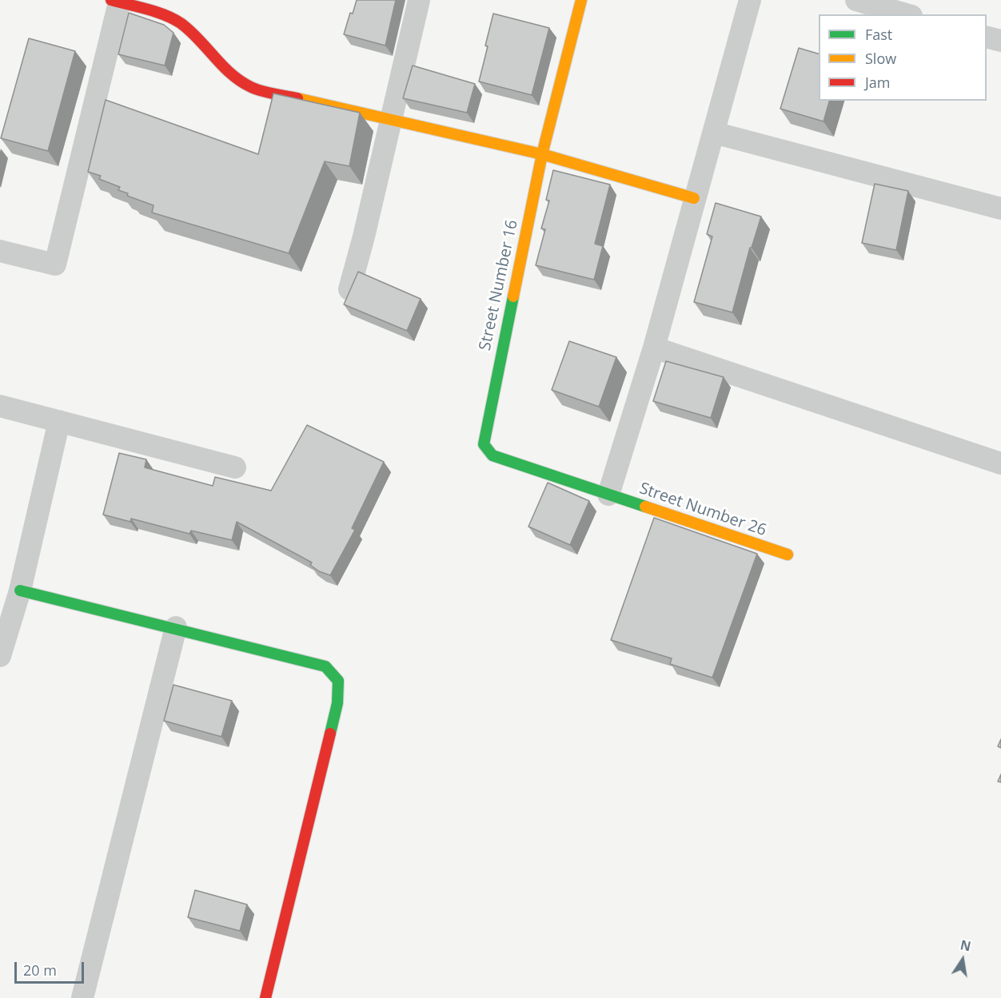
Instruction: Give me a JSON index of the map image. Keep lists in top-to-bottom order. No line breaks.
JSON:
{"streets":{"street":["Street Number 16","Street Number 26"]},"crossings":[["Street Number 16","Street Number 26"]],"legend":["Fast","Slow","Jam"],"scale_bar":"20 m","north":"top"}
